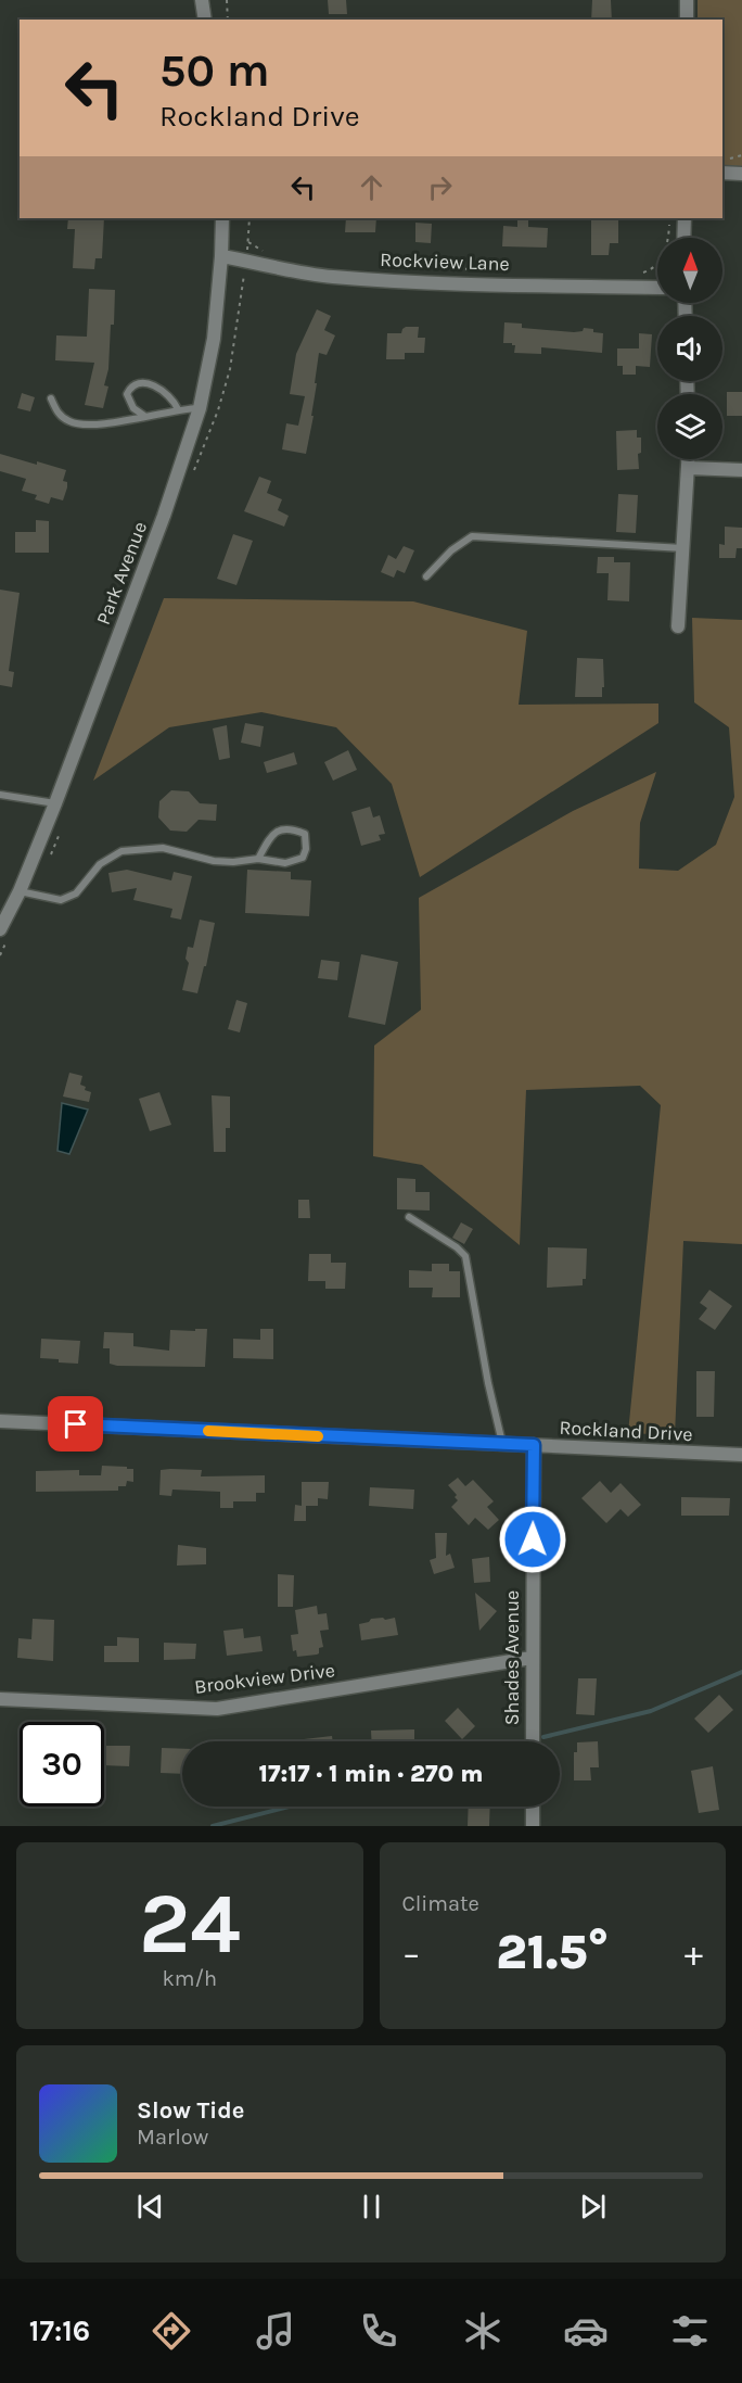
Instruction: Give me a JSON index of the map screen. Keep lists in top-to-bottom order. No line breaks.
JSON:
{"streets":{"street":["Rockview Lane","Park Avenue","Rockland Drive","Shades Avenue","Brookview Drive"]},"crossings":[["Rockview Lane","Park Avenue"],["Rockland Drive","Shades Avenue"],["Shades Avenue","Brookview Drive"]],"north":"top","page":{"turn":["50 m","Rockland Drive"],"limit":"30","trip":"17:17 · 1 min · 270 m","tile":[["24","km/h"],"Climate"],"heat":["−","21.5°","+"],"song":["Slow Tide","Marlow"],"tabs":"17:16"}}
